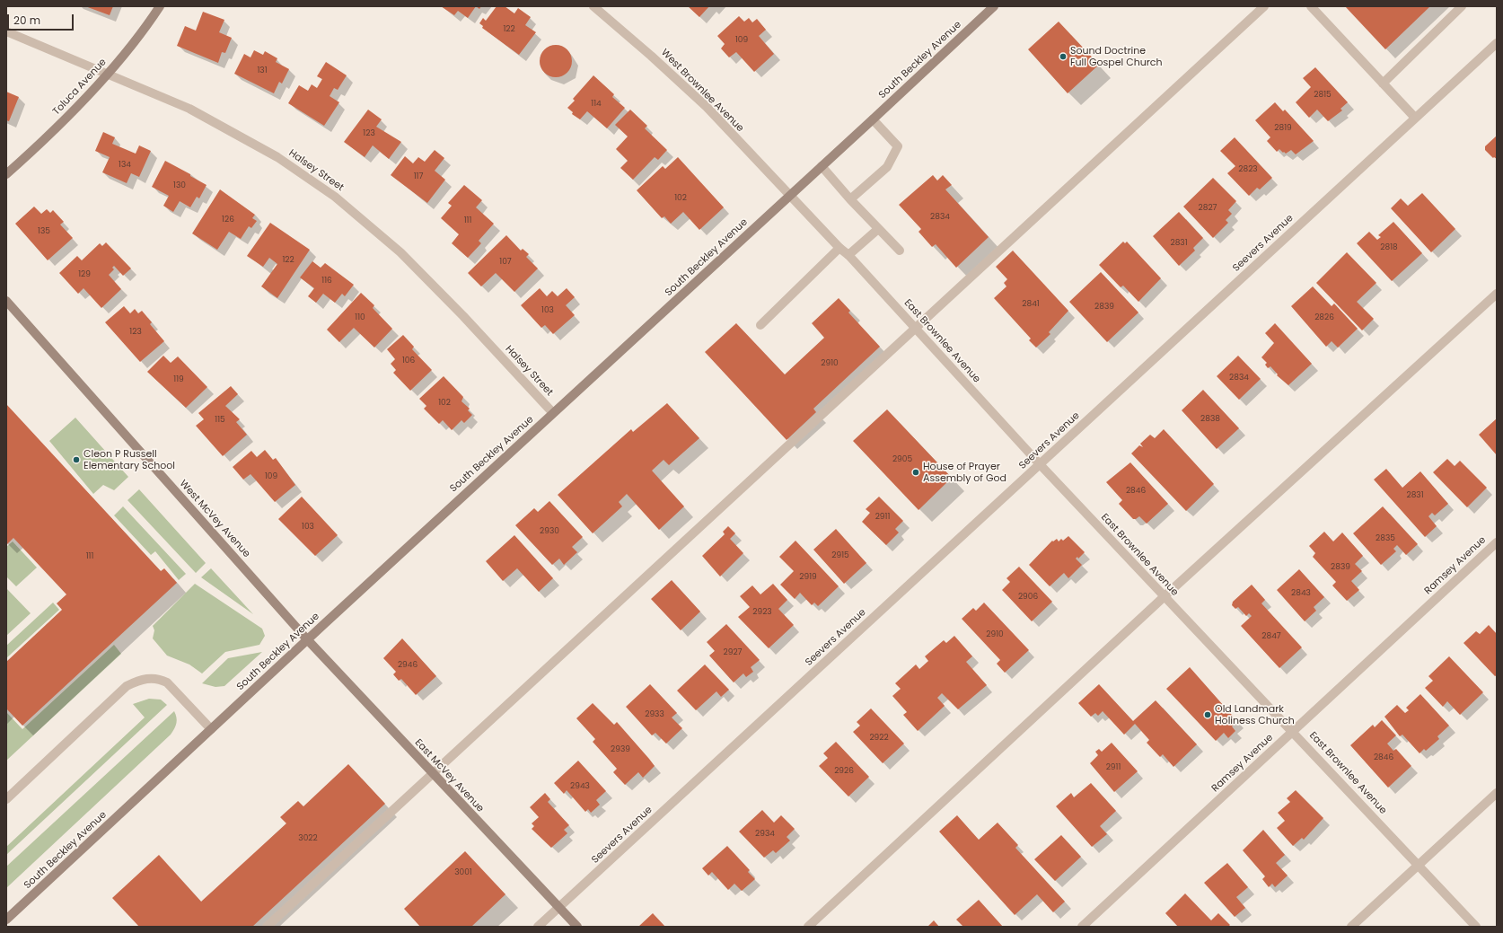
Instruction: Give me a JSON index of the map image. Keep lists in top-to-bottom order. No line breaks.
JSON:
{"streets":{"street":["South Beckley Avenue","Toluca Avenue","West Brownlee Avenue","Halsey Street","Seevers Avenue","East Brownlee Avenue","West McVey Avenue","Ramsey Avenue","East McVey Avenue"]},"crossings":[["South Beckley Avenue","West Brownlee Avenue"],["South Beckley Avenue","Halsey Street"],["South Beckley Avenue","East Brownlee Avenue"],["South Beckley Avenue","West McVey Avenue"],["South Beckley Avenue","East McVey Avenue"],["Toluca Avenue","Halsey Street"],["West Brownlee Avenue","East Brownlee Avenue"],["Seevers Avenue","East Brownlee Avenue"],["Seevers Avenue","East McVey Avenue"],["East Brownlee Avenue","Ramsey Avenue"],["West McVey Avenue","East McVey Avenue"]],"places":["Sound Doctrine Full Gospel Church","Cleon P Russell Elementary School","House of Prayer Assembly of God","Old Landmark Holiness Church"],"house_numbers":["122","109","131","2815","114","2819","123","134","2823","117","130","102","2827","2834","126","111","135","2831","2818","122","107","129","116","2841","2839","103","110","2826","123","106","2910","2834","119","102","2838","115","2905","109","2846","2831","2911","103","2930","2835","2915","111","2839","2919","2843","2906","2923","2910","2847","2927","2946","2933","2922","2939","2846","2911","2926","2943","2934","3022","3001"],"scale_bar":"20 m"}
